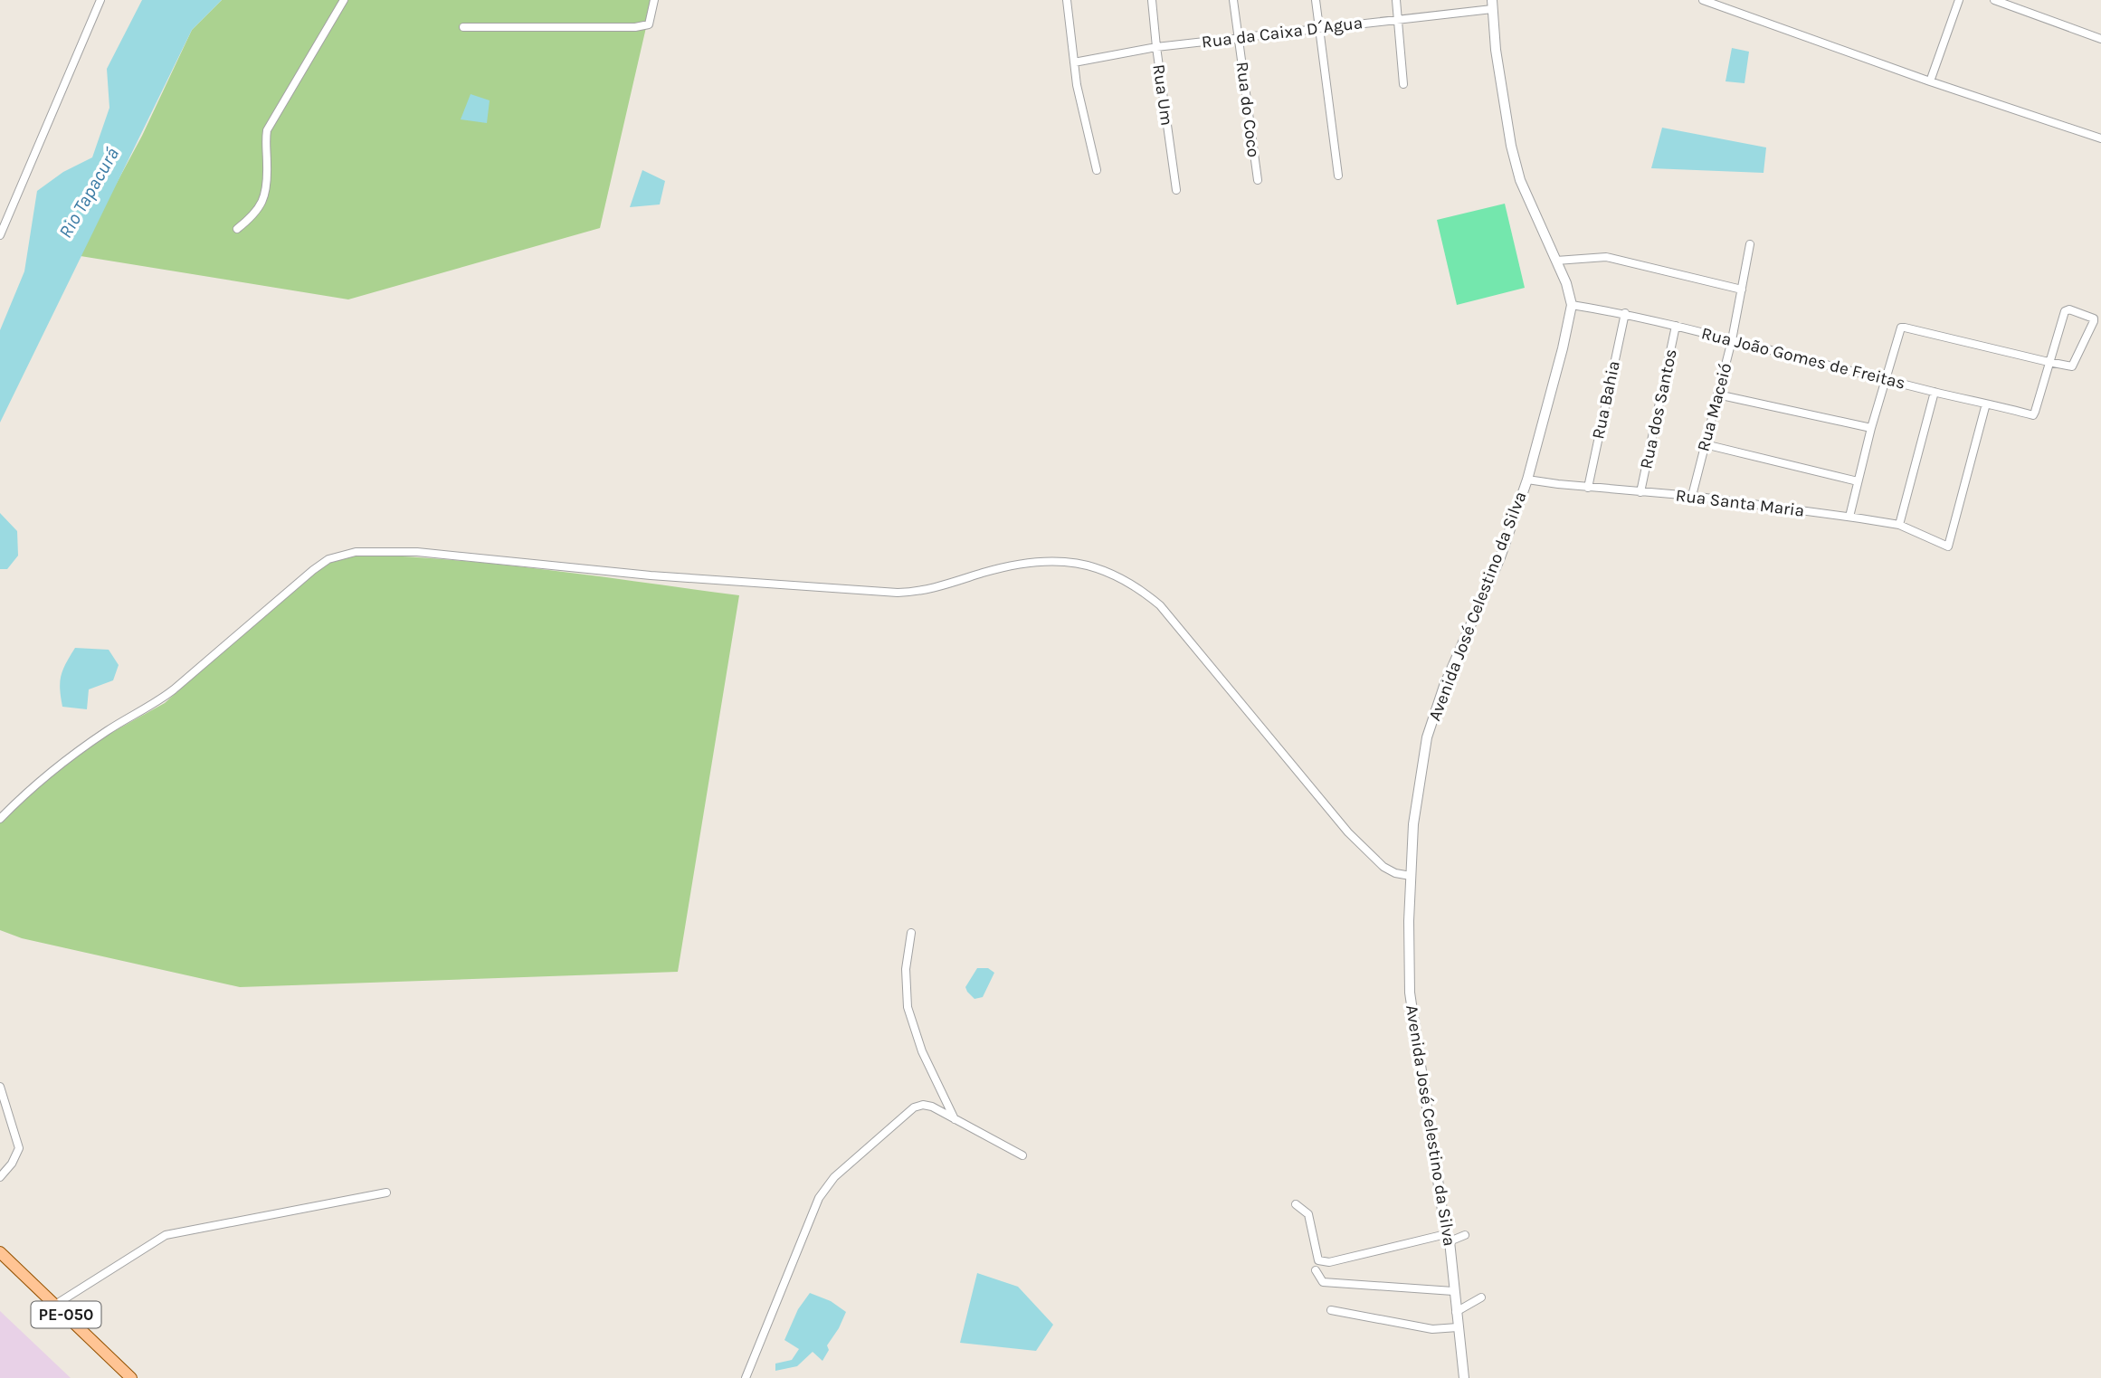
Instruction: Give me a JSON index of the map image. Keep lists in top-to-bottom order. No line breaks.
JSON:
{"streets":{"main road":["PE-050"],"street":["Rua da Caixa D´Agua","Rua Um","Rua do Coco","Rua João Gomes de Freitas","Rua Bahia","Rua Maceió","Rua dos Santos","Rua Santa Maria","Avenida José Celestino da Silva"]},"crossings":[["Rua da Caixa D´Agua","Rua Um"],["Rua da Caixa D´Agua","Rua do Coco"],["Rua da Caixa D´Agua","Avenida José Celestino da Silva"],["Rua João Gomes de Freitas","Rua Bahia"],["Rua João Gomes de Freitas","Rua Maceió"],["Rua João Gomes de Freitas","Rua dos Santos"],["Rua João Gomes de Freitas","Rua Santa Maria"],["Rua João Gomes de Freitas","Avenida José Celestino da Silva"],["Rua Bahia","Rua Santa Maria"],["Rua Maceió","Rua Santa Maria"],["Rua dos Santos","Rua Santa Maria"],["Rua Santa Maria","Avenida José Celestino da Silva"]],"water":["Rio Tapacurá"]}
